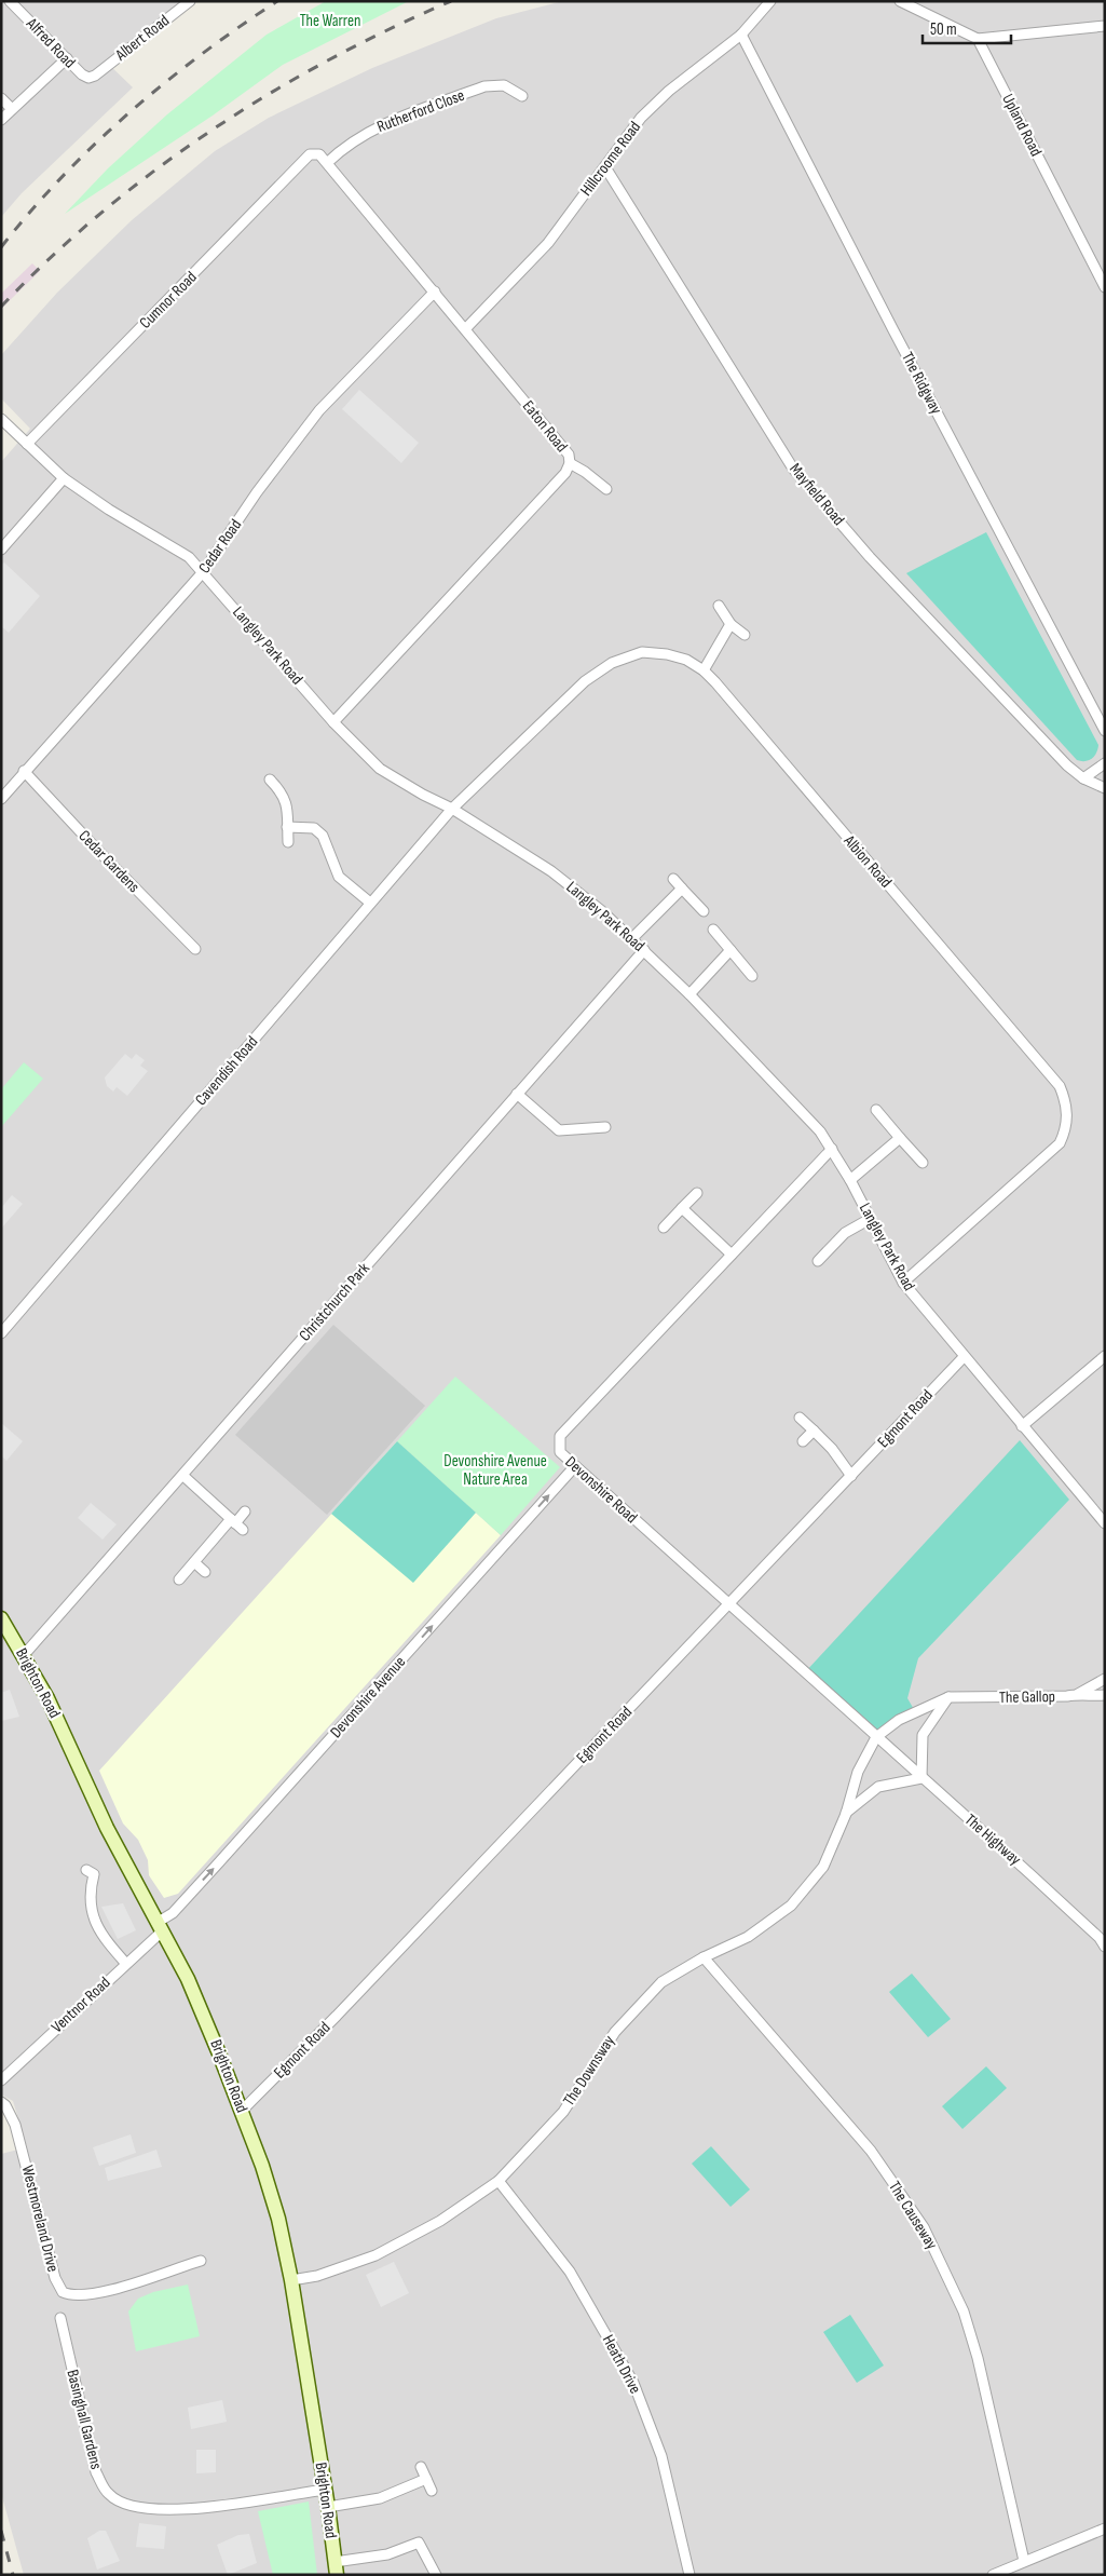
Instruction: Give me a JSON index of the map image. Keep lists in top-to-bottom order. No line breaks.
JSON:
{"streets":{"main road":["Brighton Road"],"street":["Albert Road","Alfred Road","Rutherford Close","Upland Road","Hillcroome Road","Cumnor Road","The Ridgway","Eaton Road","Mayfield Road","Cedar Road","Langley Park Road","Cedar Gardens","Albion Road","Cavendish Road","Christchurch Park","Egmont Road","Devonshire Road","Devonshire Avenue","The Gallop","The Highway","Ventnor Road","The Downsway","The Causeway","Westmoreland Drive","Heath Drive","Basinghall Gardens"]},"crossings":[["Albert Road","Alfred Road"],["Rutherford Close","Eaton Road"],["Hillcroome Road","The Ridgway"],["Hillcroome Road","Eaton Road"],["Hillcroome Road","Mayfield Road"],["Cumnor Road","Eaton Road"],["Cumnor Road","Langley Park Road"],["Eaton Road","Cedar Road"],["Eaton Road","Langley Park Road"],["Cedar Road","Langley Park Road"],["Cedar Road","Cedar Gardens"],["Langley Park Road","Albion Road"],["Langley Park Road","Cavendish Road"],["Langley Park Road","Christchurch Park"],["Langley Park Road","Egmont Road"],["Langley Park Road","Devonshire Road"],["Albion Road","Cavendish Road"],["Christchurch Park","Brighton Road"],["Egmont Road","Devonshire Road"],["Egmont Road","Brighton Road"],["Devonshire Road","Devonshire Avenue"],["Devonshire Road","The Gallop"],["Devonshire Road","The Highway"],["Devonshire Road","The Downsway"],["Brighton Road","Devonshire Avenue"],["Brighton Road","Ventnor Road"],["Brighton Road","The Downsway"],["Brighton Road","Basinghall Gardens"],["Devonshire Avenue","Ventnor Road"],["The Gallop","The Highway"],["The Gallop","The Downsway"],["The Highway","The Downsway"],["The Downsway","The Causeway"],["The Downsway","Heath Drive"]],"one_way":["Devonshire Avenue"],"parks":["The Warren","Devonshire Avenue Nature Area"],"scale_bar":"50 m"}
